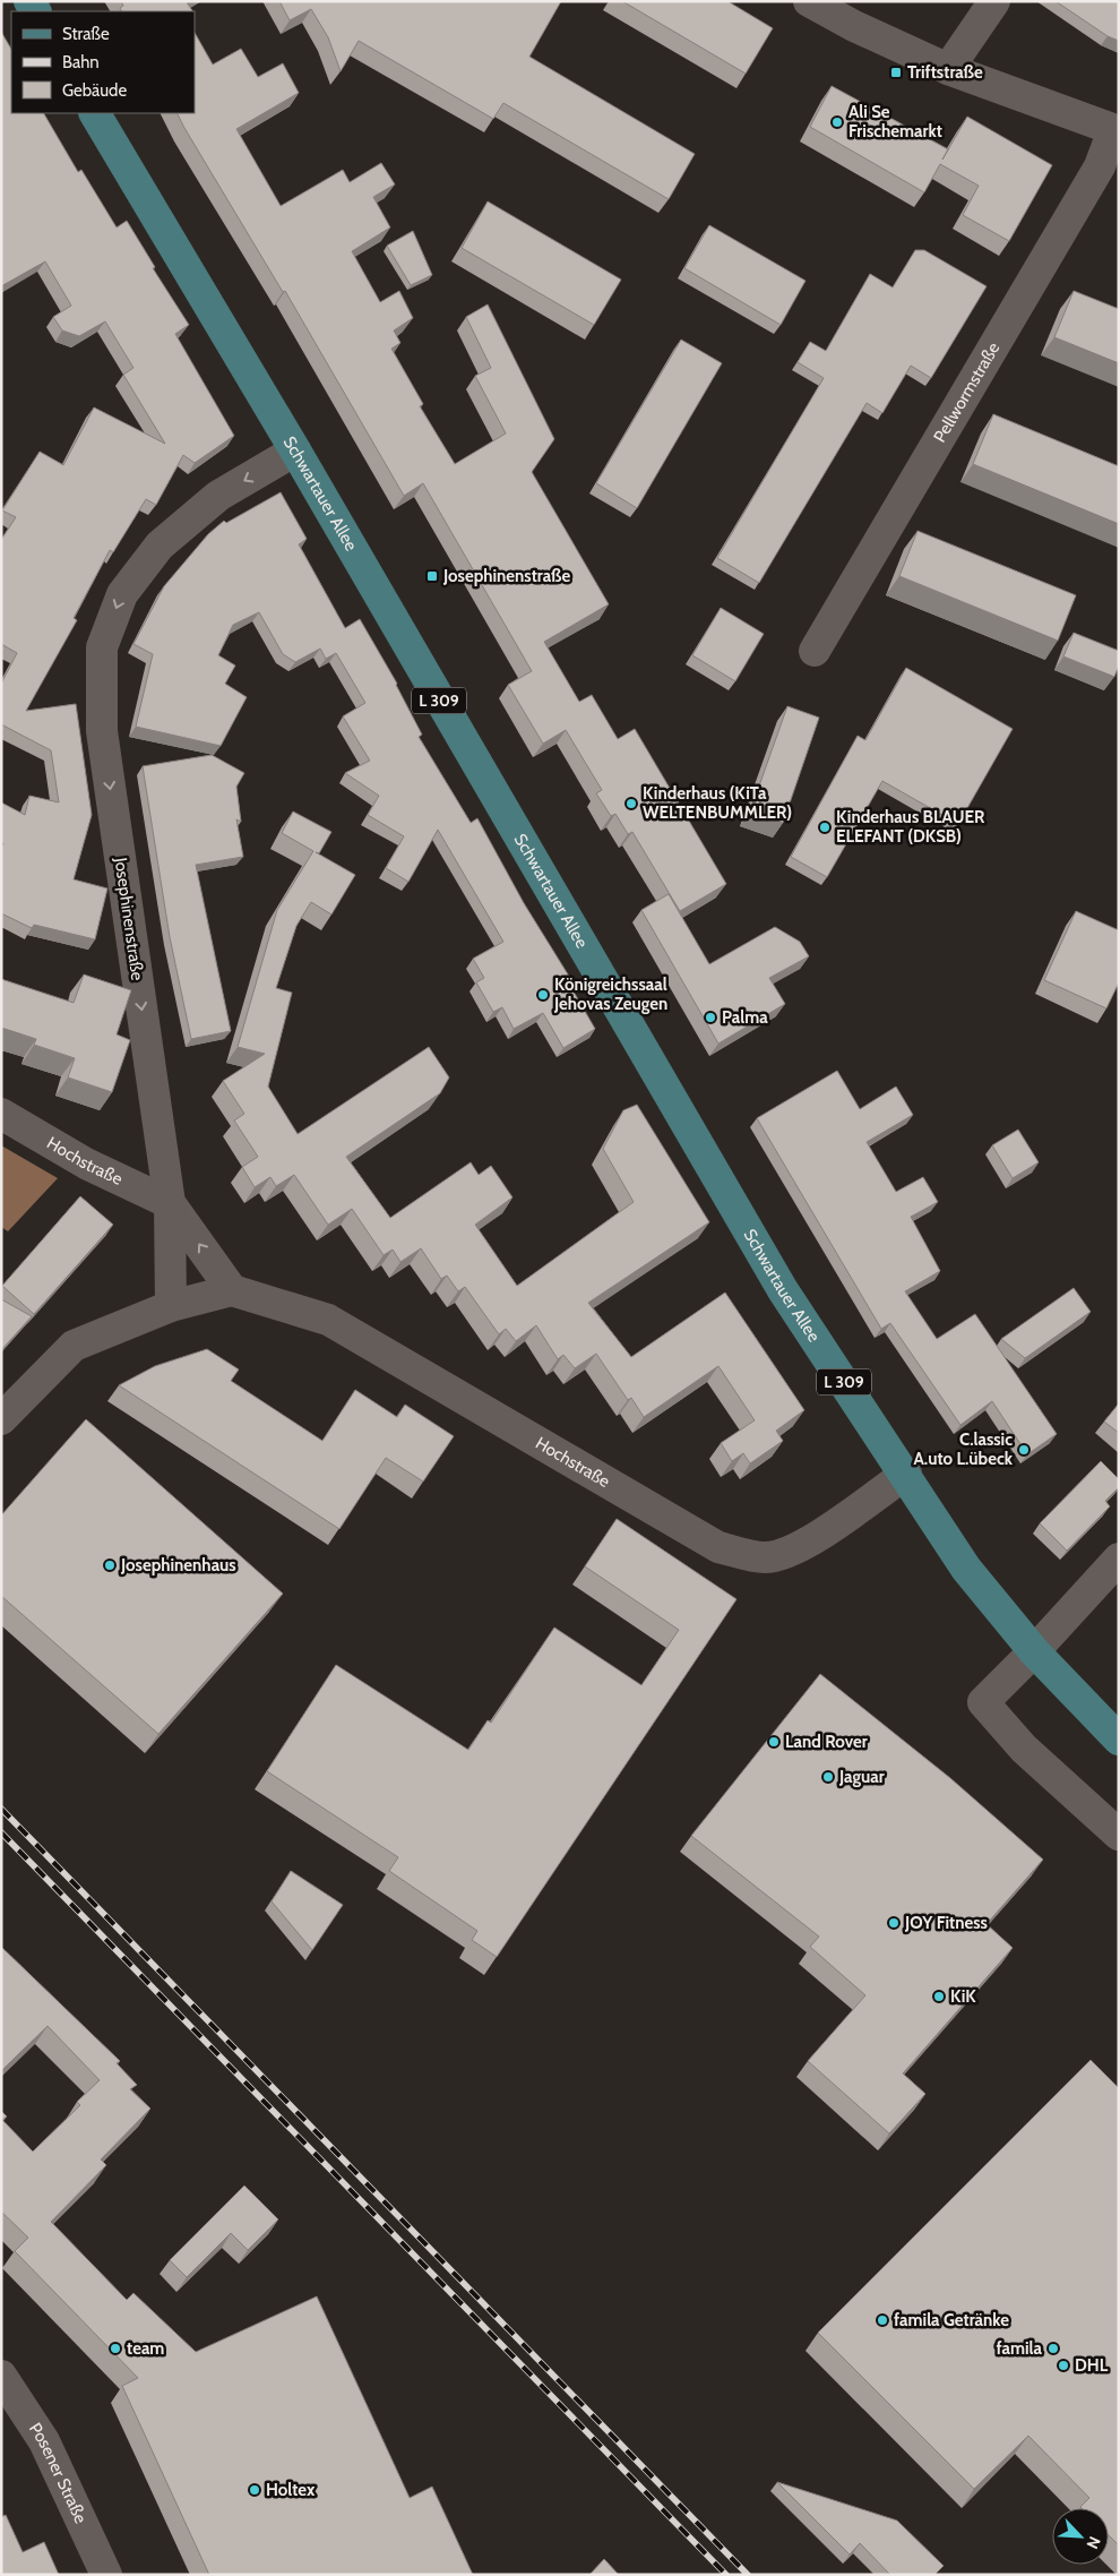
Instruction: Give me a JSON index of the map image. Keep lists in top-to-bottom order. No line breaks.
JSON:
{"streets":{"main road":["Schwartauer Allee","L 309"],"street":["Pellwormstraße","Josephinenstraße","Hochstraße","Posener Straße"]},"crossings":[["Schwartauer Allee","L 309"],["Schwartauer Allee","Josephinenstraße"],["Schwartauer Allee","Hochstraße"],["Josephinenstraße","Hochstraße"]],"one_way":["Josephinenstraße"],"places":{"transit":["Triftstraße","Josephinenstraße"],"other":["Ali Se Frischemarkt","Kinderhaus (KiTa WELTENBUMMLER)","Kinderhaus BLAUER ELEFANT (DKSB)","Königreichssaal Jehovas Zeugen","Palma","C.lassic A.uto L.übeck","Josephinenhaus","Land Rover","Jaguar","JOY Fitness","KiK","famila Getränke","team","famila","DHL","Holtex"]},"legend":["Straße","Bahn","Gebäude"],"north":"bottom right"}
